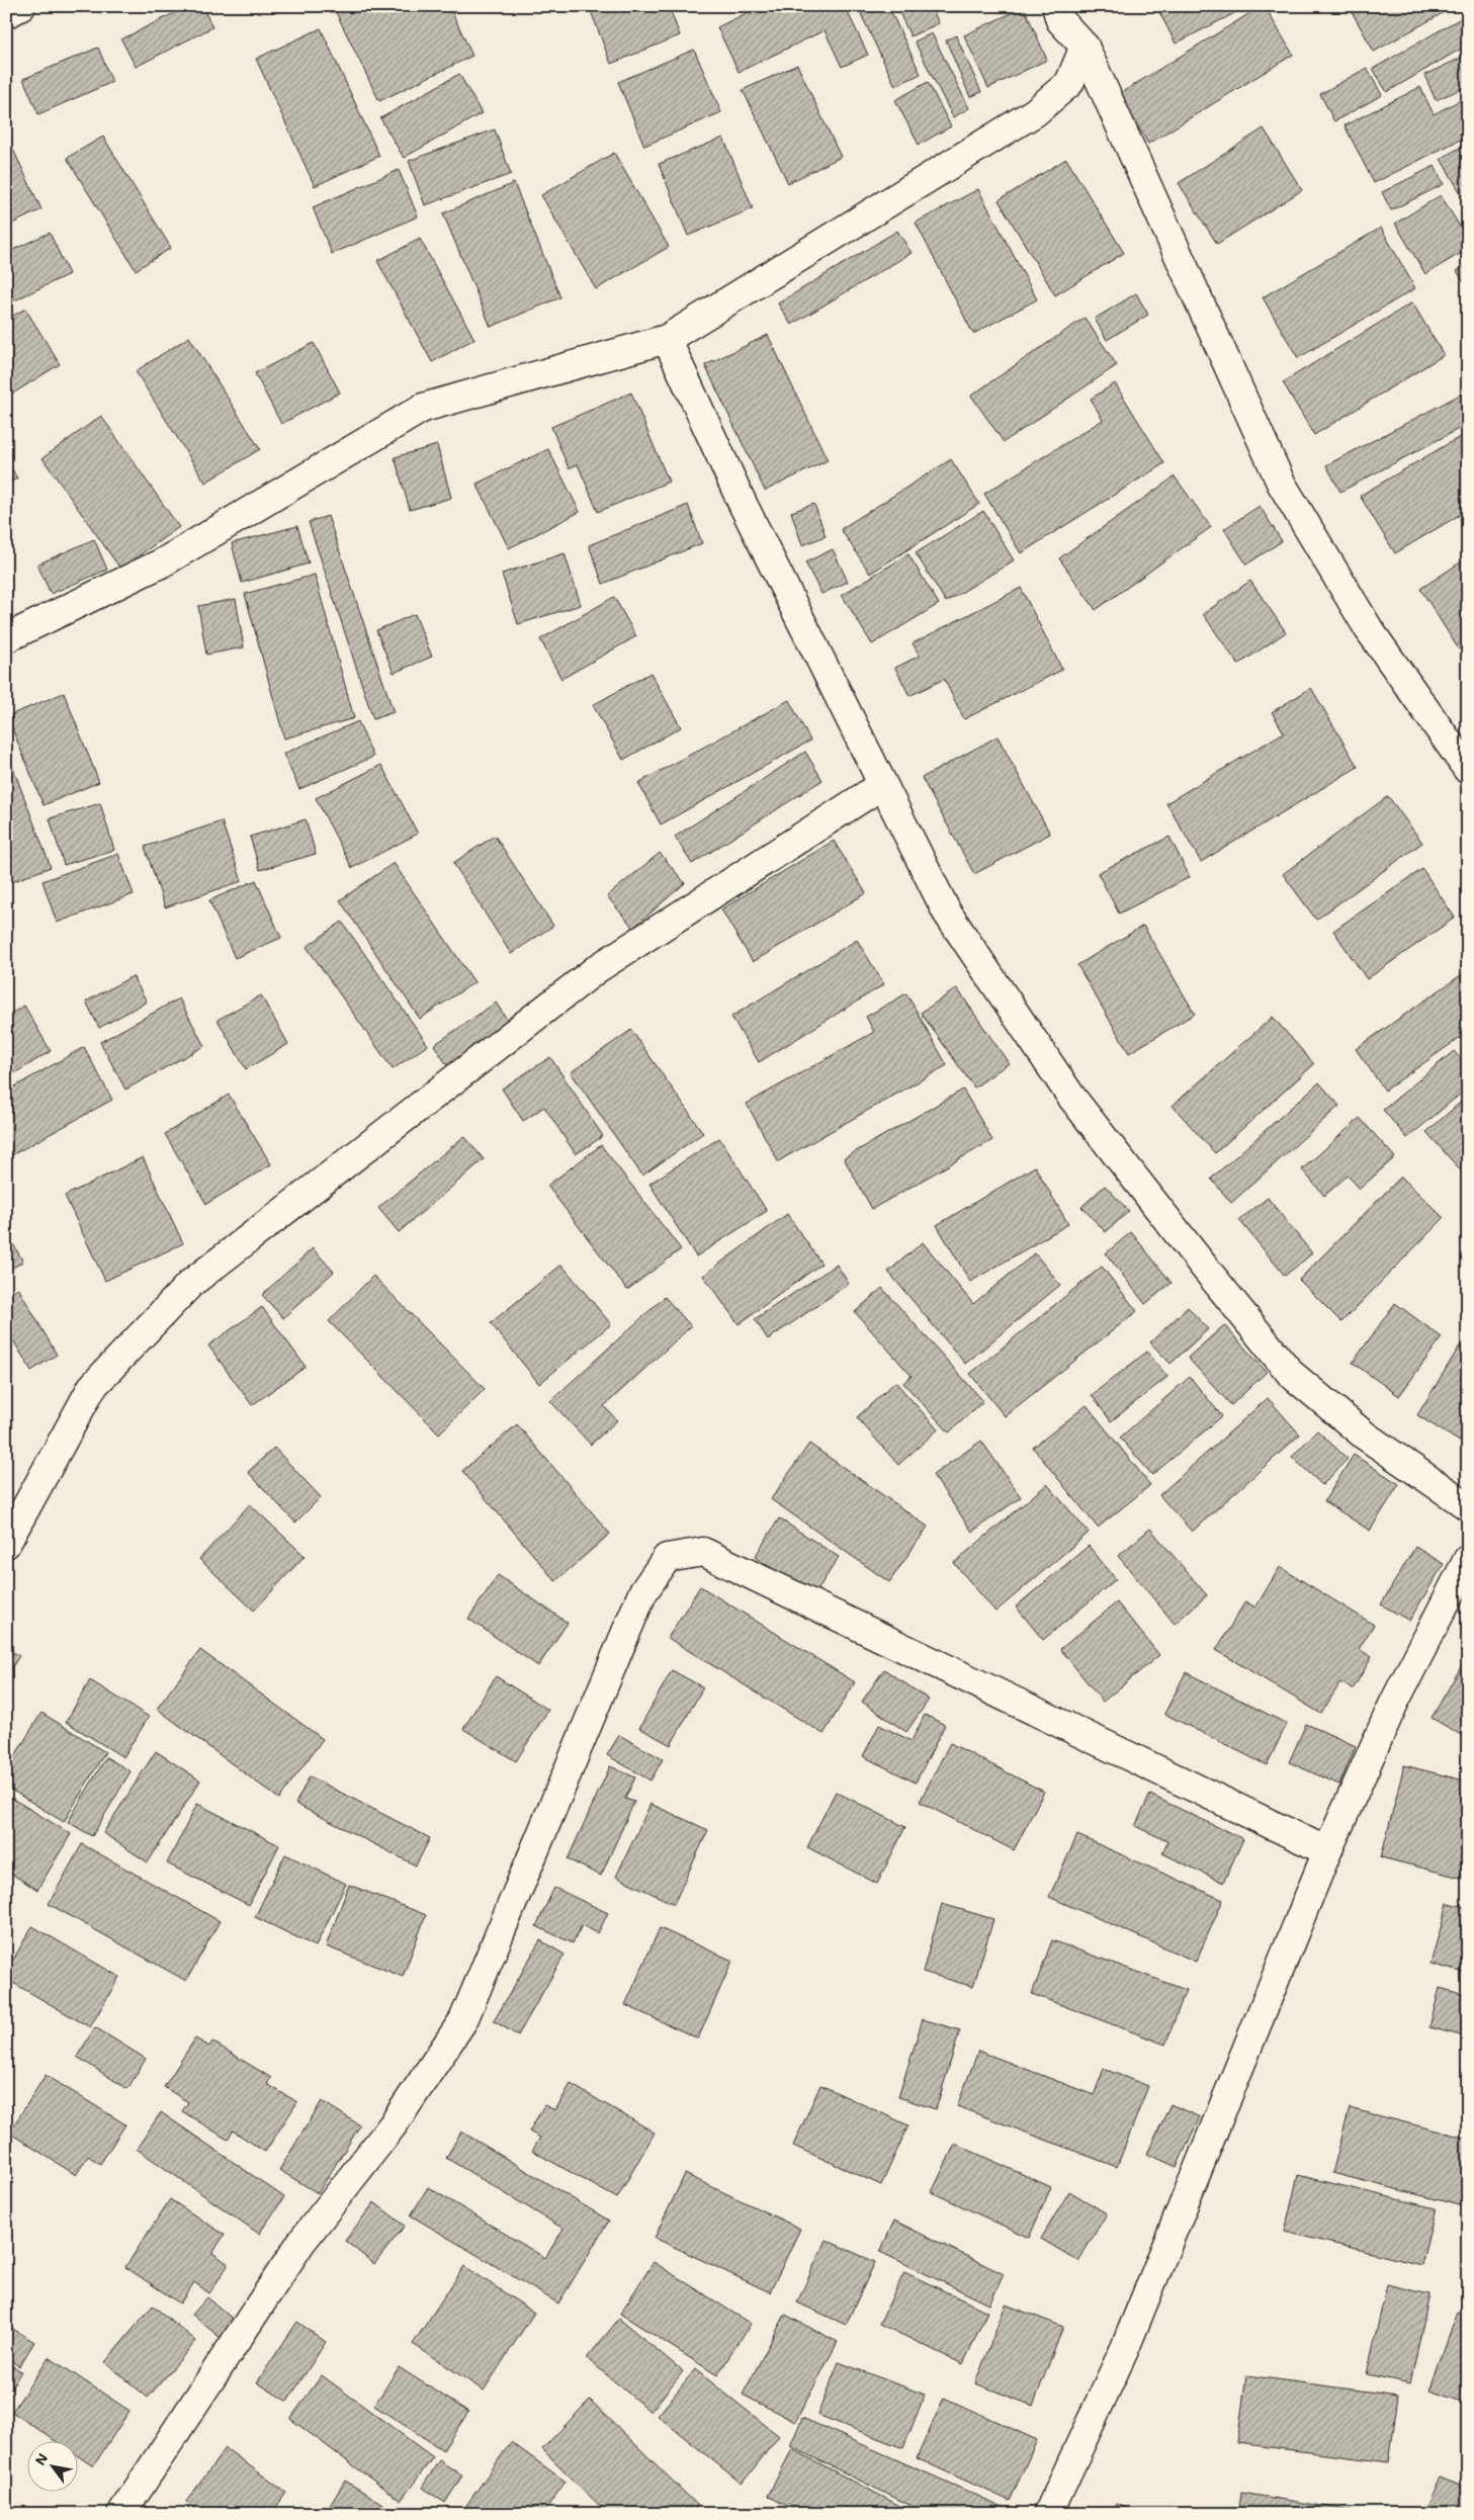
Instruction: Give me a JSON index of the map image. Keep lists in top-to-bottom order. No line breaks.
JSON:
{"north":"top left"}
